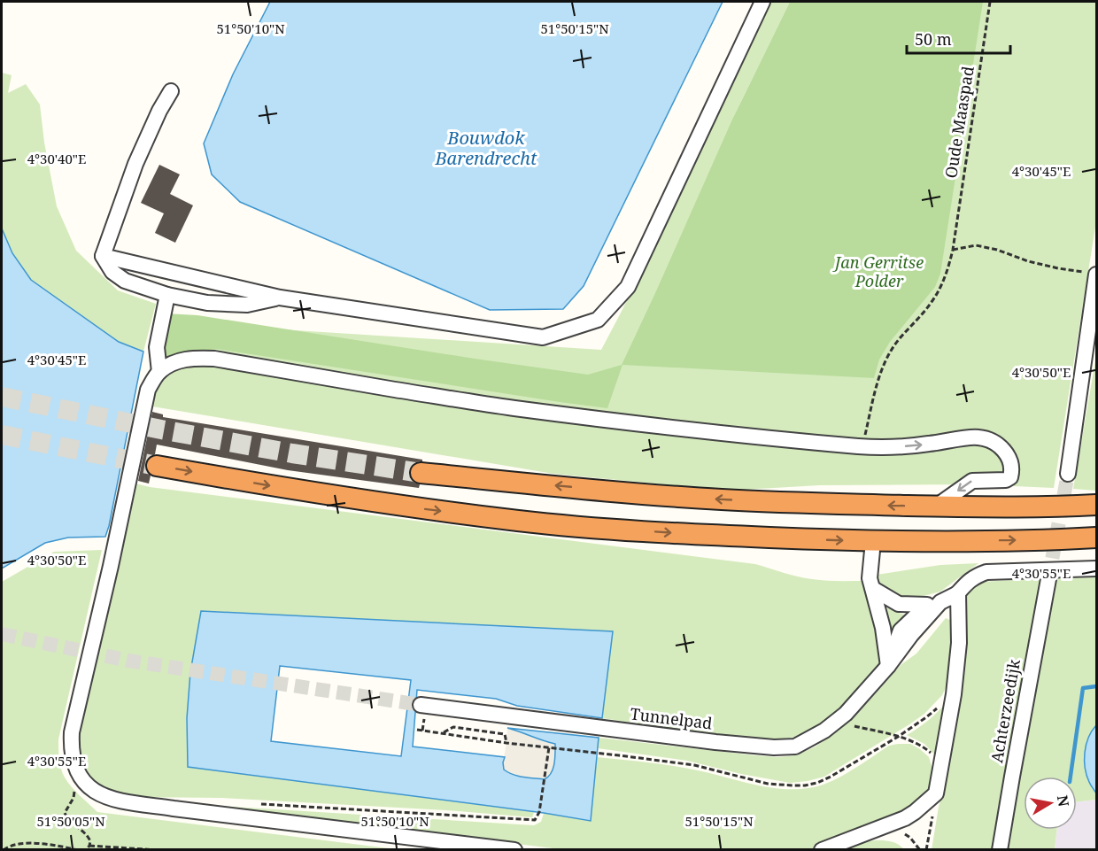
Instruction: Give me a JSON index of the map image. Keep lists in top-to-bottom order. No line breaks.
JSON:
{"streets":{"street":["Achterzeedijk","Tunnelpad"],"path":["Oude Maaspad"]},"water":["Bouwdok Barendrecht"],"parks":["Jan Gerritse Polder"],"scale_bar":"50 m","north":"right","coordinates":["51°50'10\"N","51°50'15\"N","4°30'40\"E","4°30'45\"E","4°30'50\"E","4°30'55\"E","51°50'05\"N"]}
